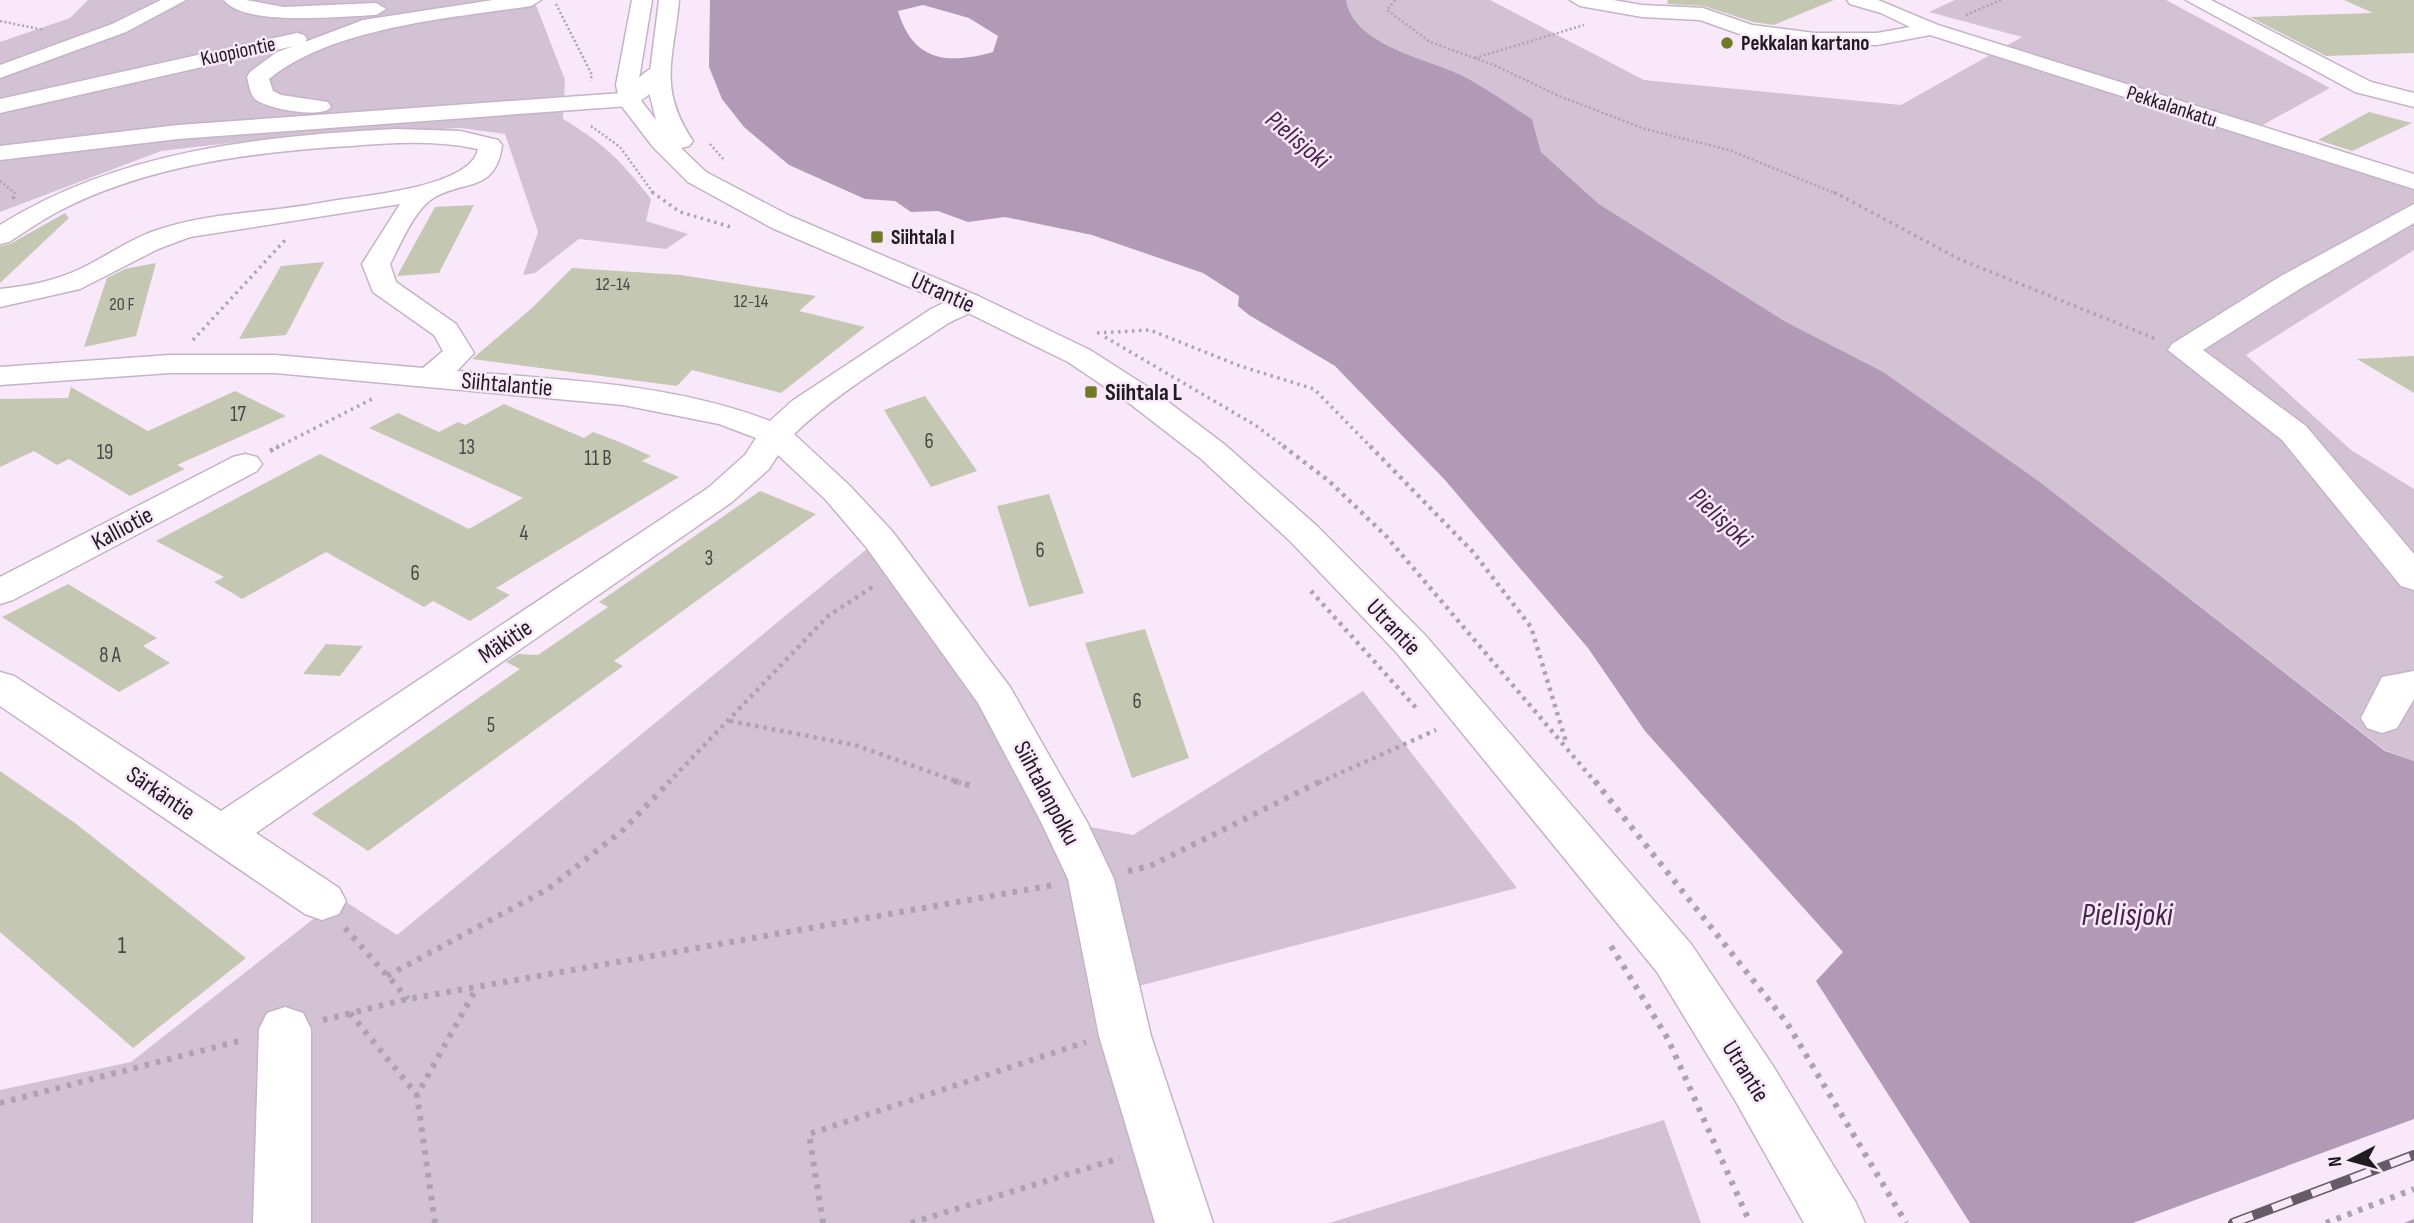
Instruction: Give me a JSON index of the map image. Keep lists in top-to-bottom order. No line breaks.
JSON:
{"streets":{"main road":["Kuopiontie","Pekkalankatu","Utrantie","Siihtalantie","Kalliotie","Mäkitie","Särkäntie","Siihtalanpolku"]},"crossings":[["Siihtalantie","Mäkitie"],["Siihtalantie","Siihtalanpolku"],["Mäkitie","Särkäntie"],["Mäkitie","Siihtalanpolku"]],"water":["Pielisjoki"],"places":{"other":["Pekkalan kartano"],"transit":["Siihtala I","Siihtala L"]},"house_numbers":["12-14","12-14","20 F","17","6","13","19","11 B","4","6","3","6","8 A","6","5","1"],"north":"left"}
